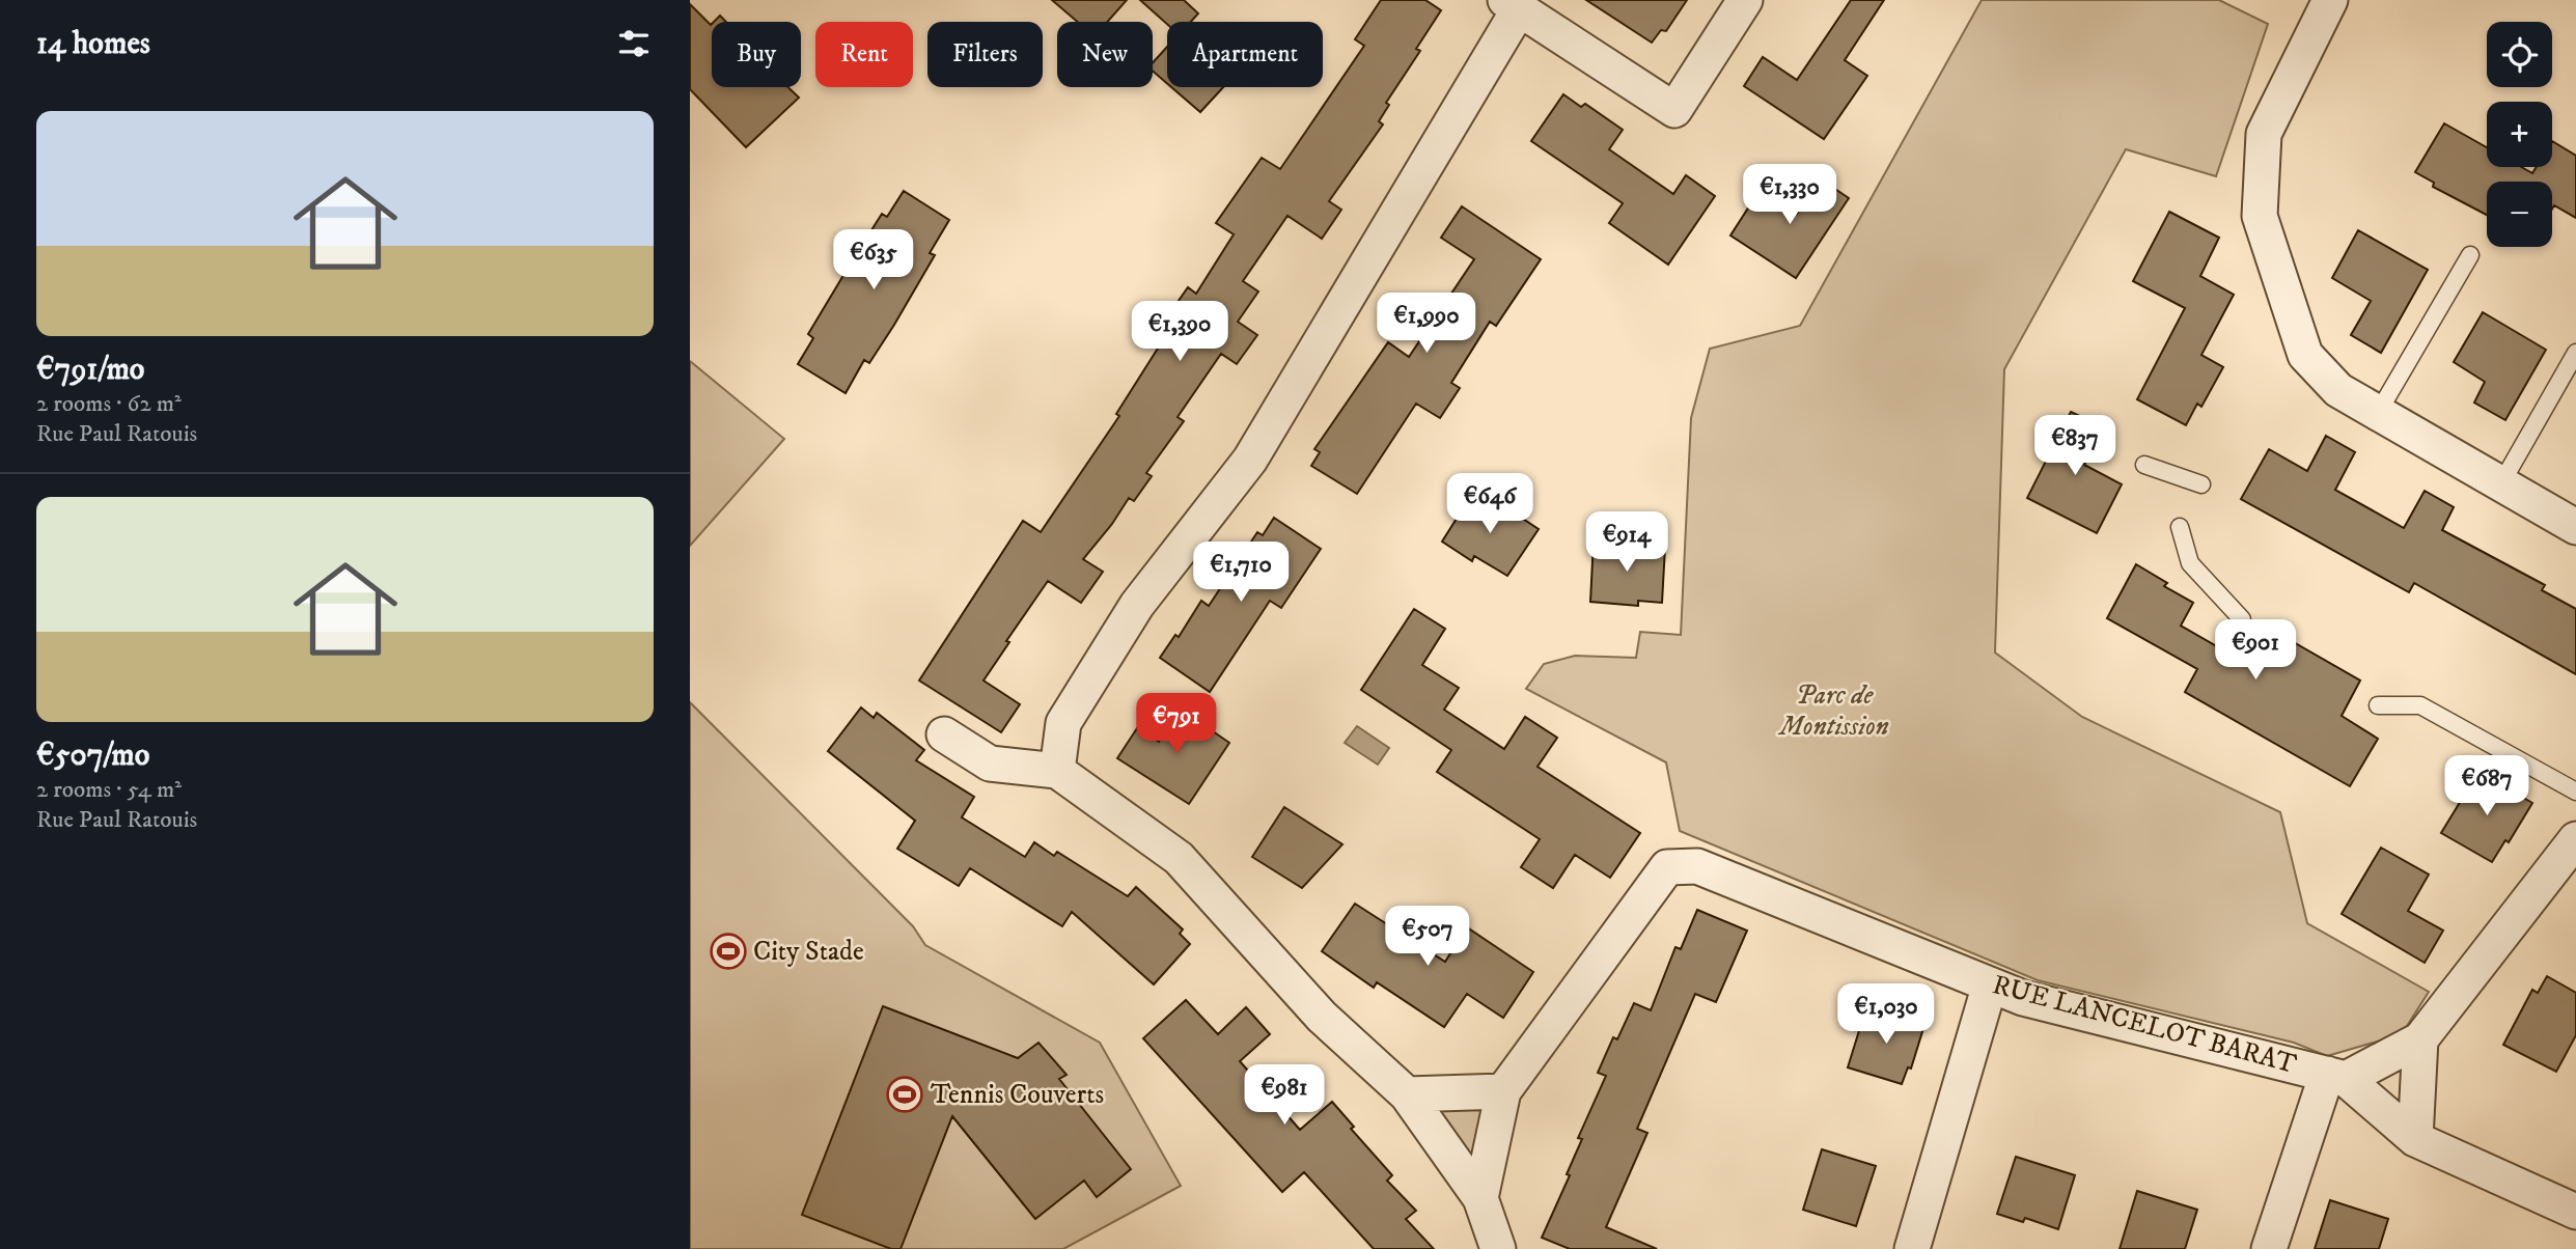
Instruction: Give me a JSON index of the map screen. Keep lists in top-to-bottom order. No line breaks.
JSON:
{"streets":{"street":["RUE LANCELOT BARAT"]},"parks":["Parc de Montission"],"places":{"sports":["City Stade","Tennis Couverts"]},"page":{"heading":"14 homes","map_buttons":["+","−"],"chip":["Buy","Rent","Filters","New","Apartment"],"list":[{"name":"€791/mo","note":"2 rooms · 62 m² · Rue Paul Ratouis"},{"name":"€507/mo","note":"2 rooms · 54 m² · Rue Paul Ratouis"}],"price":["€1,330","€635","€1,990","€1,390","€837","€646","€914","€1,710","€901","€791","€687","€507","€1,030","€981"]}}
